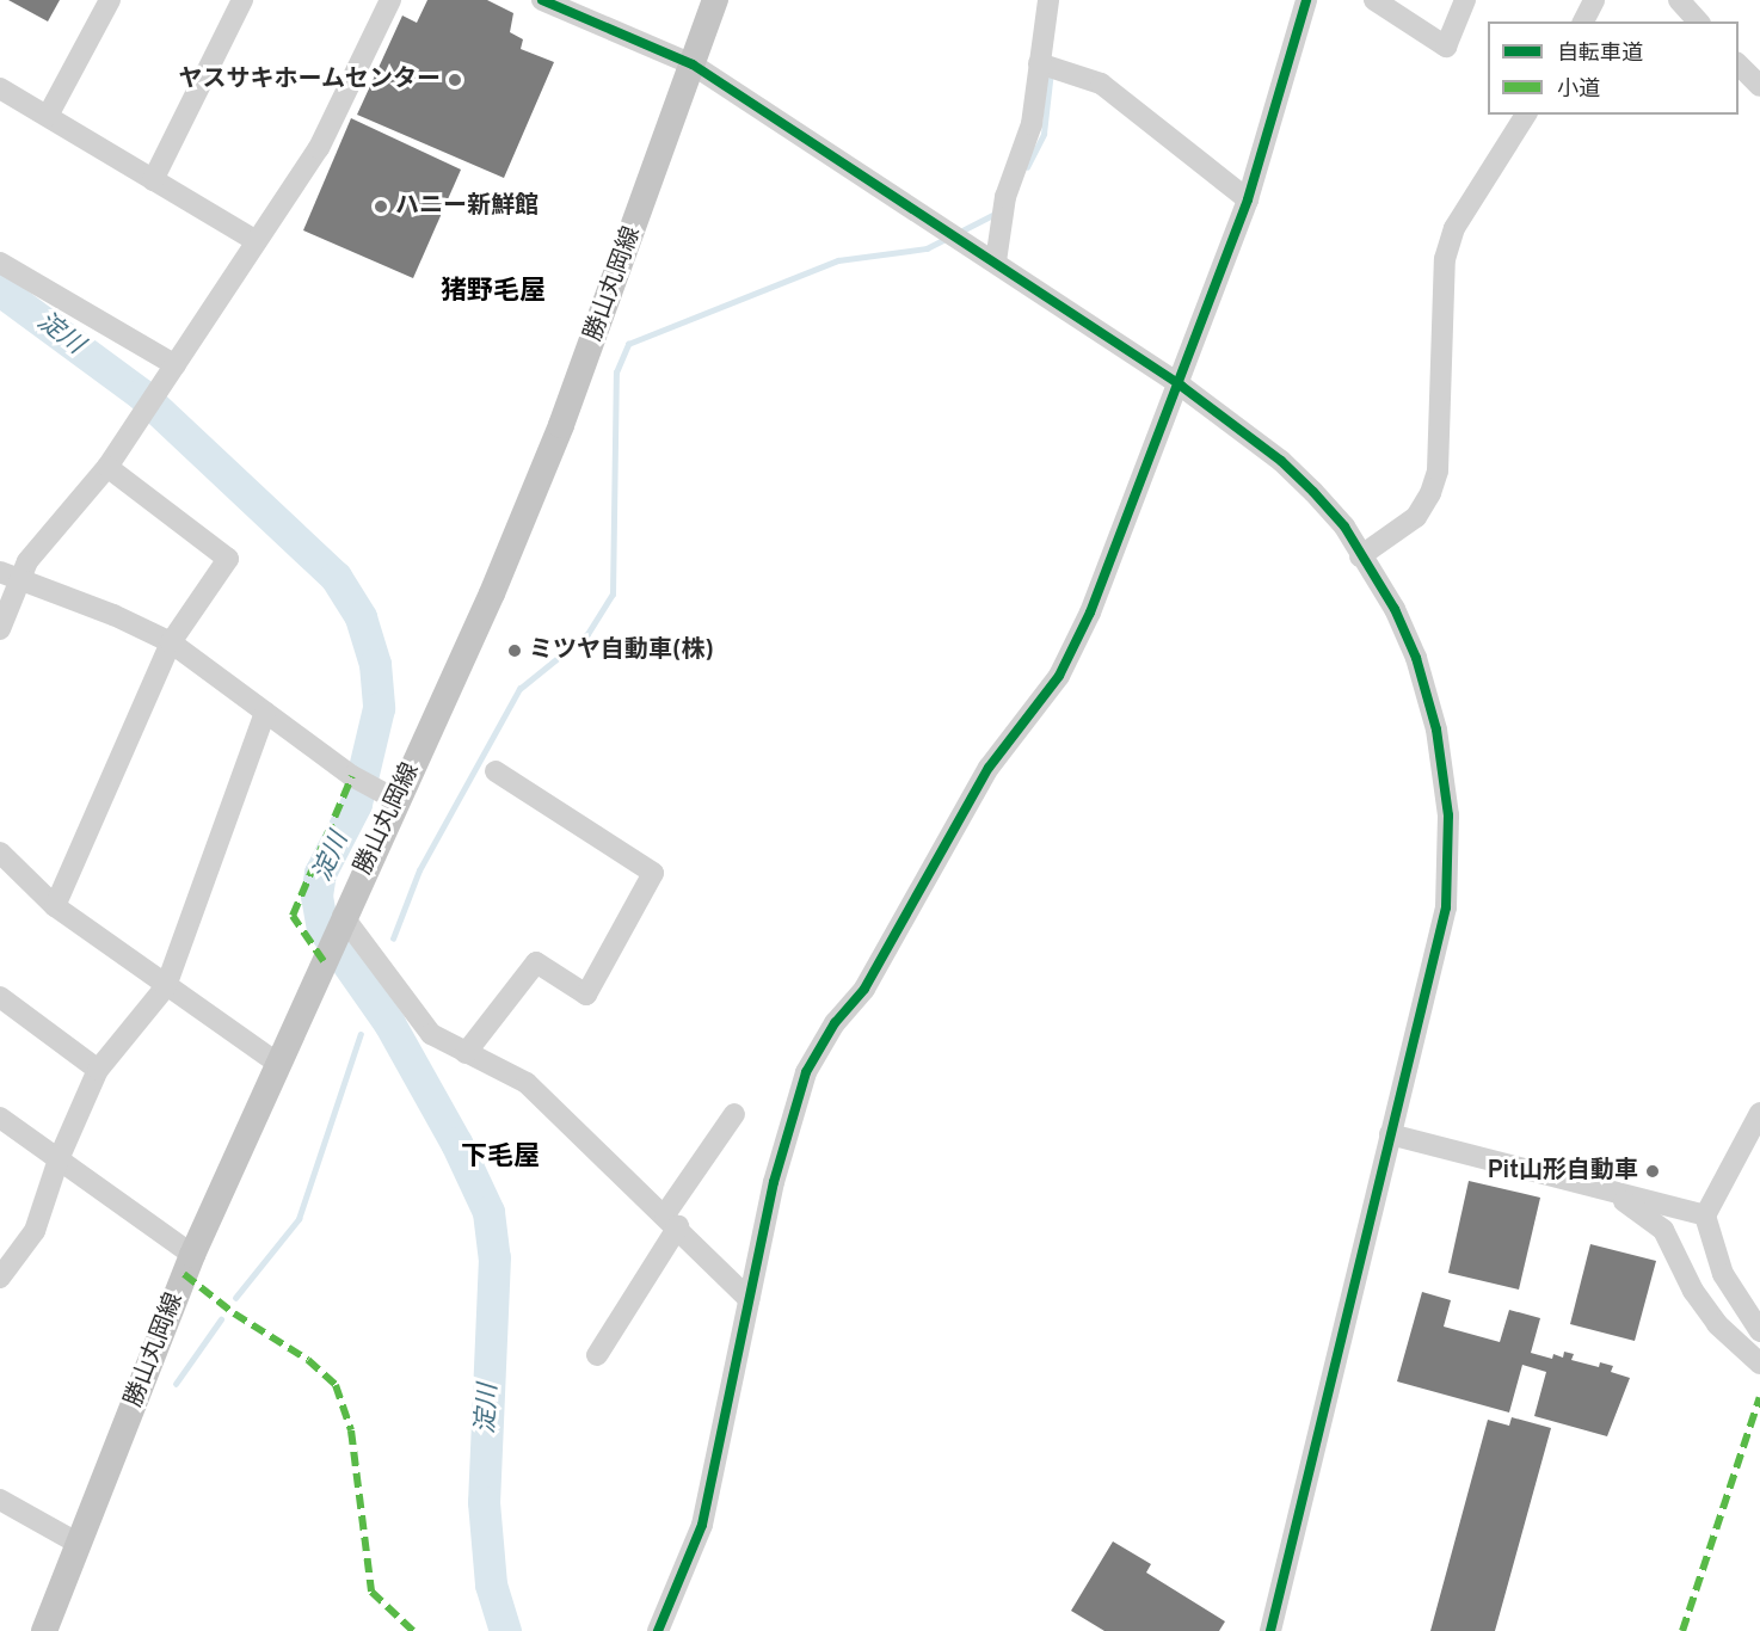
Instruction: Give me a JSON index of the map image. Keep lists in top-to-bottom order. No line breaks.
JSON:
{"streets":{"main road":["勝山丸岡線"]},"districts":["猪野毛屋","下毛屋"],"water":["淀川"],"places":["ヤスサキホームセンター","ハニー新鮮館","ミツヤ自動車(株)","Pit山形自動車"],"legend":["自転車道","小道"]}
